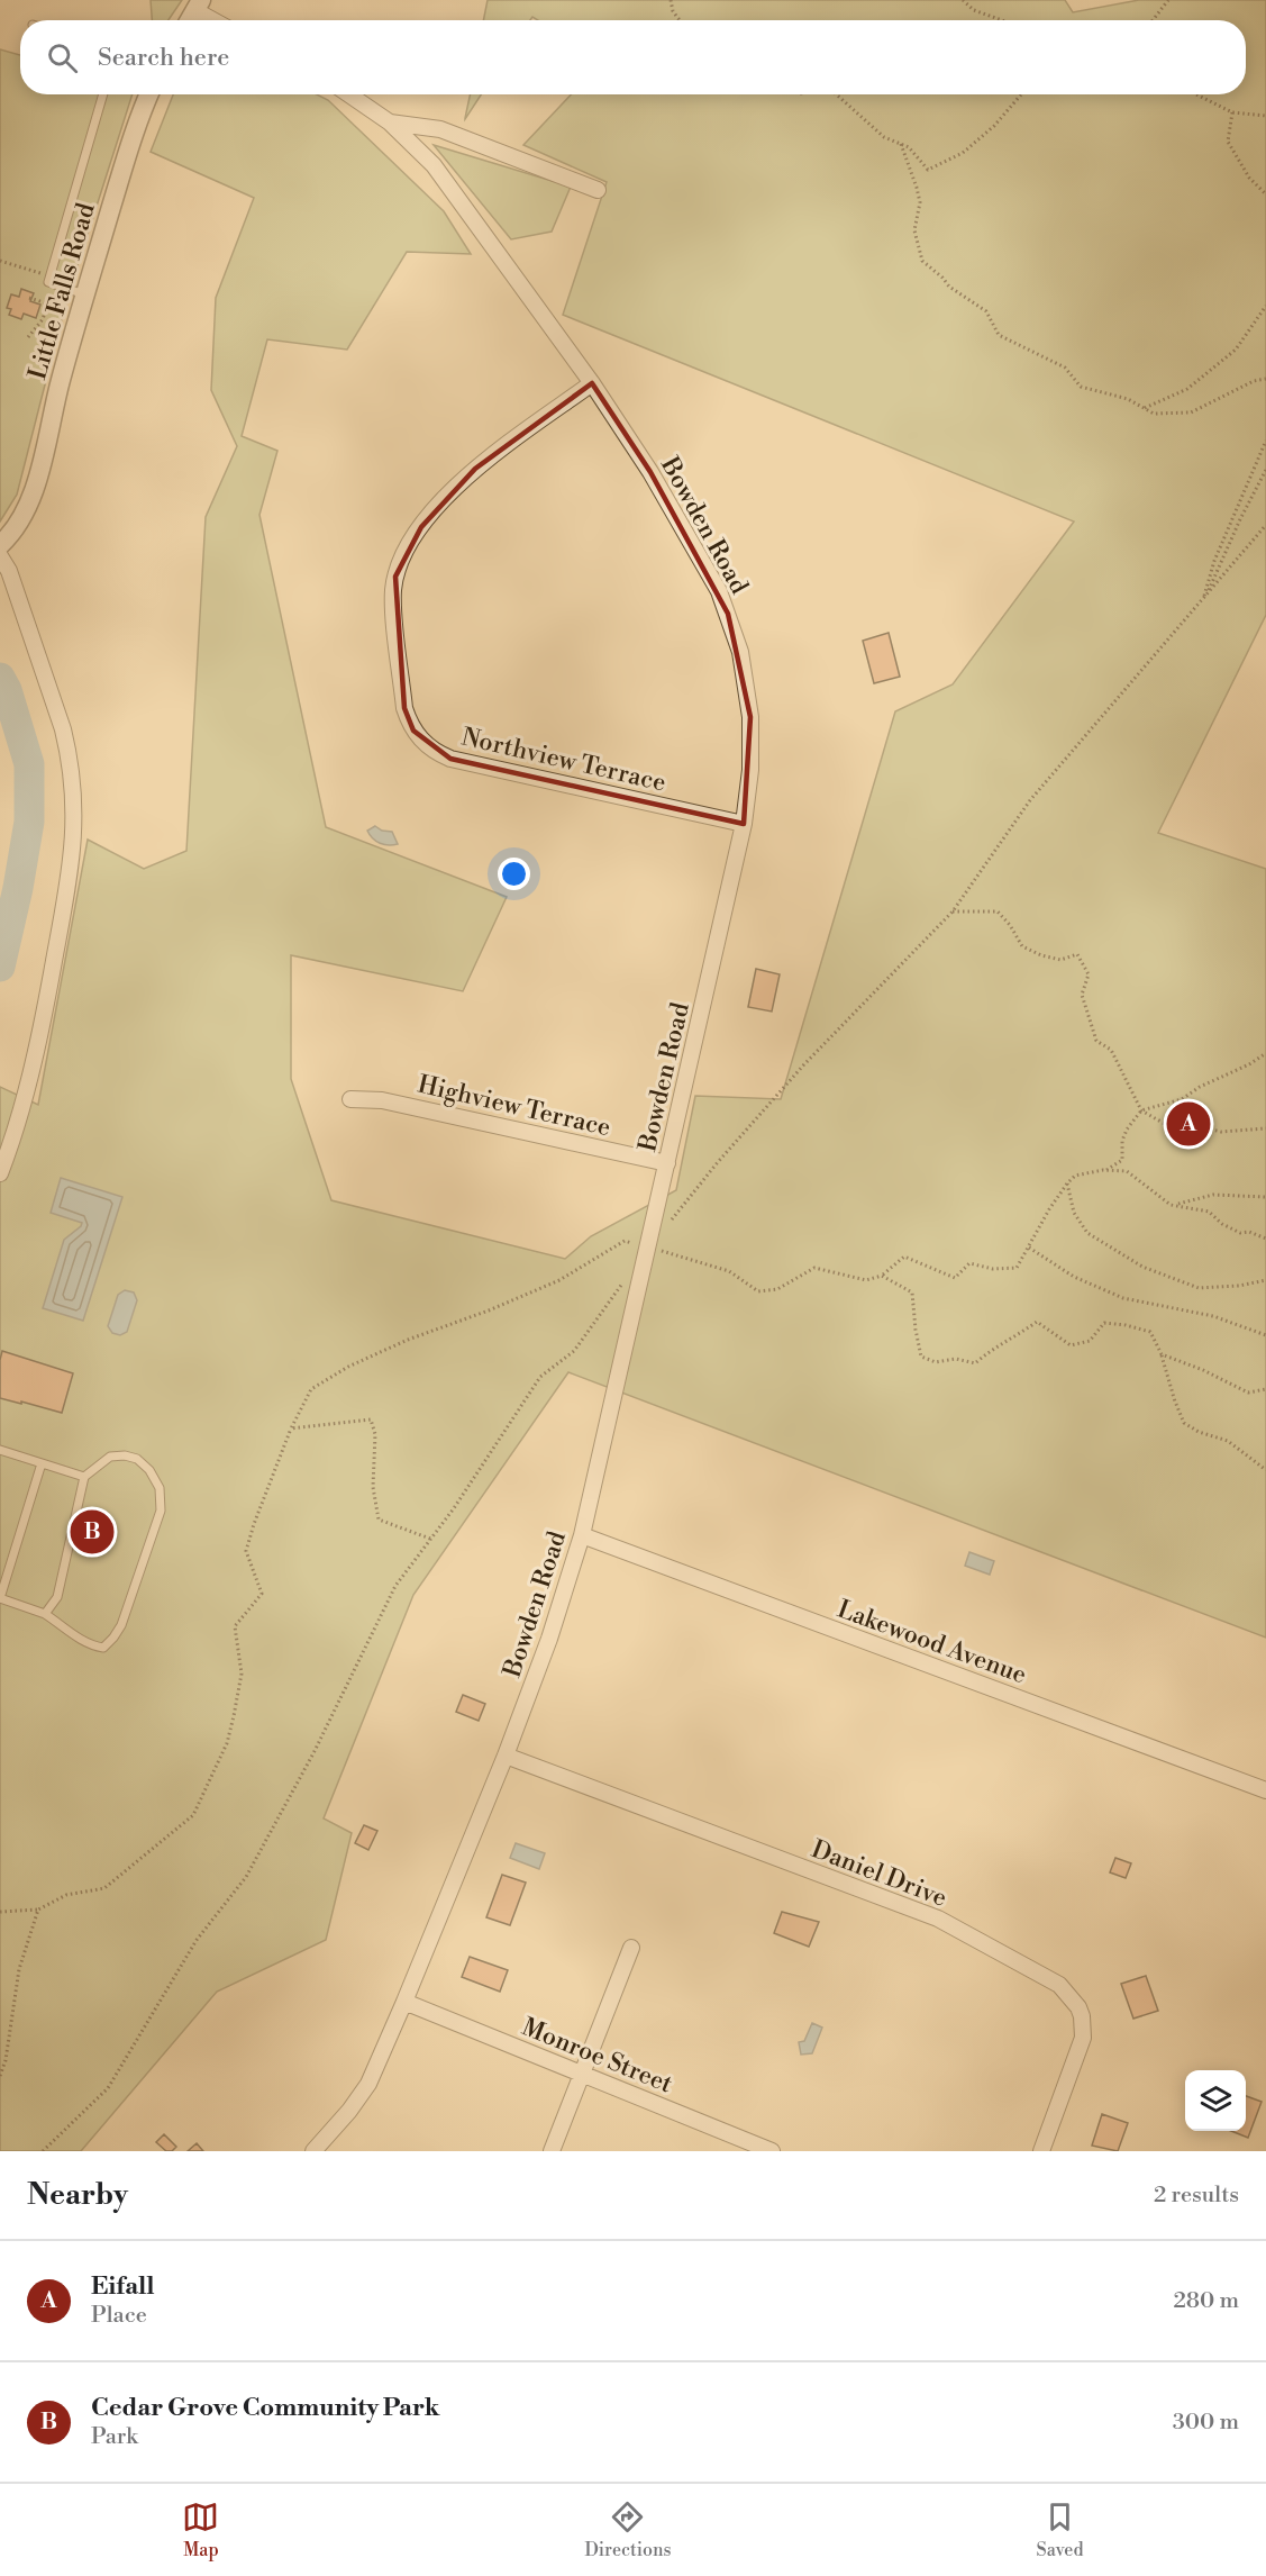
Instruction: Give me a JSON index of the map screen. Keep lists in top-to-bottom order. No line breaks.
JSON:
{"streets":{"street":["Little Falls Road","Bowden Road","Northview Terrace","Highview Terrace","Lakewood Avenue","Daniel Drive","Monroe Street"]},"crossings":[["Bowden Road","Northview Terrace"],["Bowden Road","Highview Terrace"],["Bowden Road","Lakewood Avenue"],["Bowden Road","Daniel Drive"],["Bowden Road","Monroe Street"]],"page":{"search":"Search here","pins":["A","B"],"heading":["Nearby","2 results"],"list":[{"mark":"A","name":"Eifall","note":"Place","value":"280 m"},{"mark":"B","name":"Cedar Grove Community Park","note":"Park","value":"300 m"}],"nav":["Map","Directions","Saved"]}}
